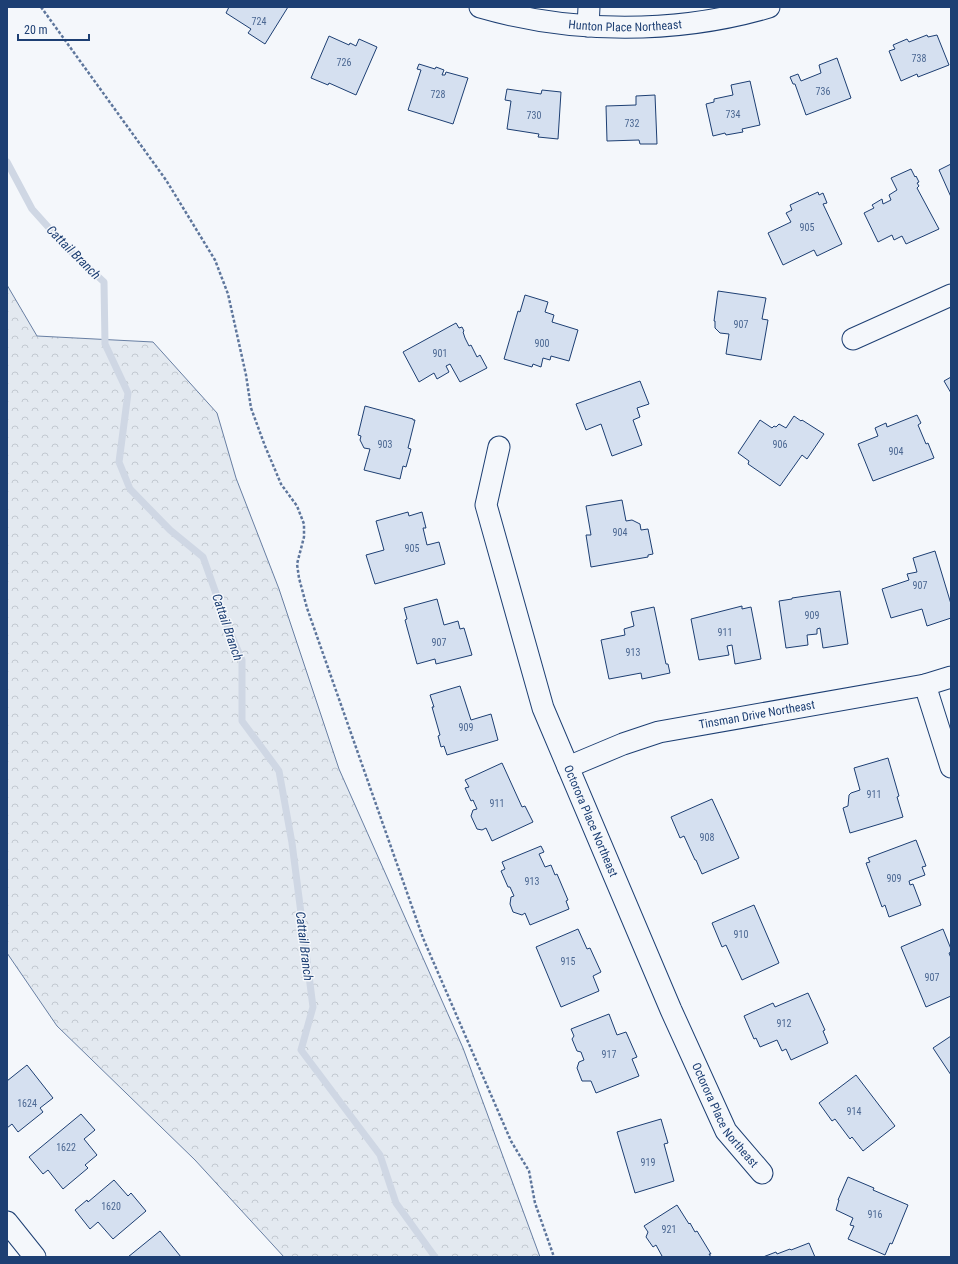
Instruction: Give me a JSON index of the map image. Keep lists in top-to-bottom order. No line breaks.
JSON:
{"streets":{"street":["Hunton Place Northeast","Tinsman Drive Northeast","Octorora Place Northeast"]},"crossings":[["Tinsman Drive Northeast","Octorora Place Northeast"]],"water":["Cattail Branch"],"house_numbers":["724","738","726","736","728","734","730","732","905","907","900","901","903","906","904","904","905","907","909","911","907","913","909","911","911","908","909","913","910","915","907","912","917","1624","914","1622","919","1620","916","921"],"scale_bar":"20 m"}
